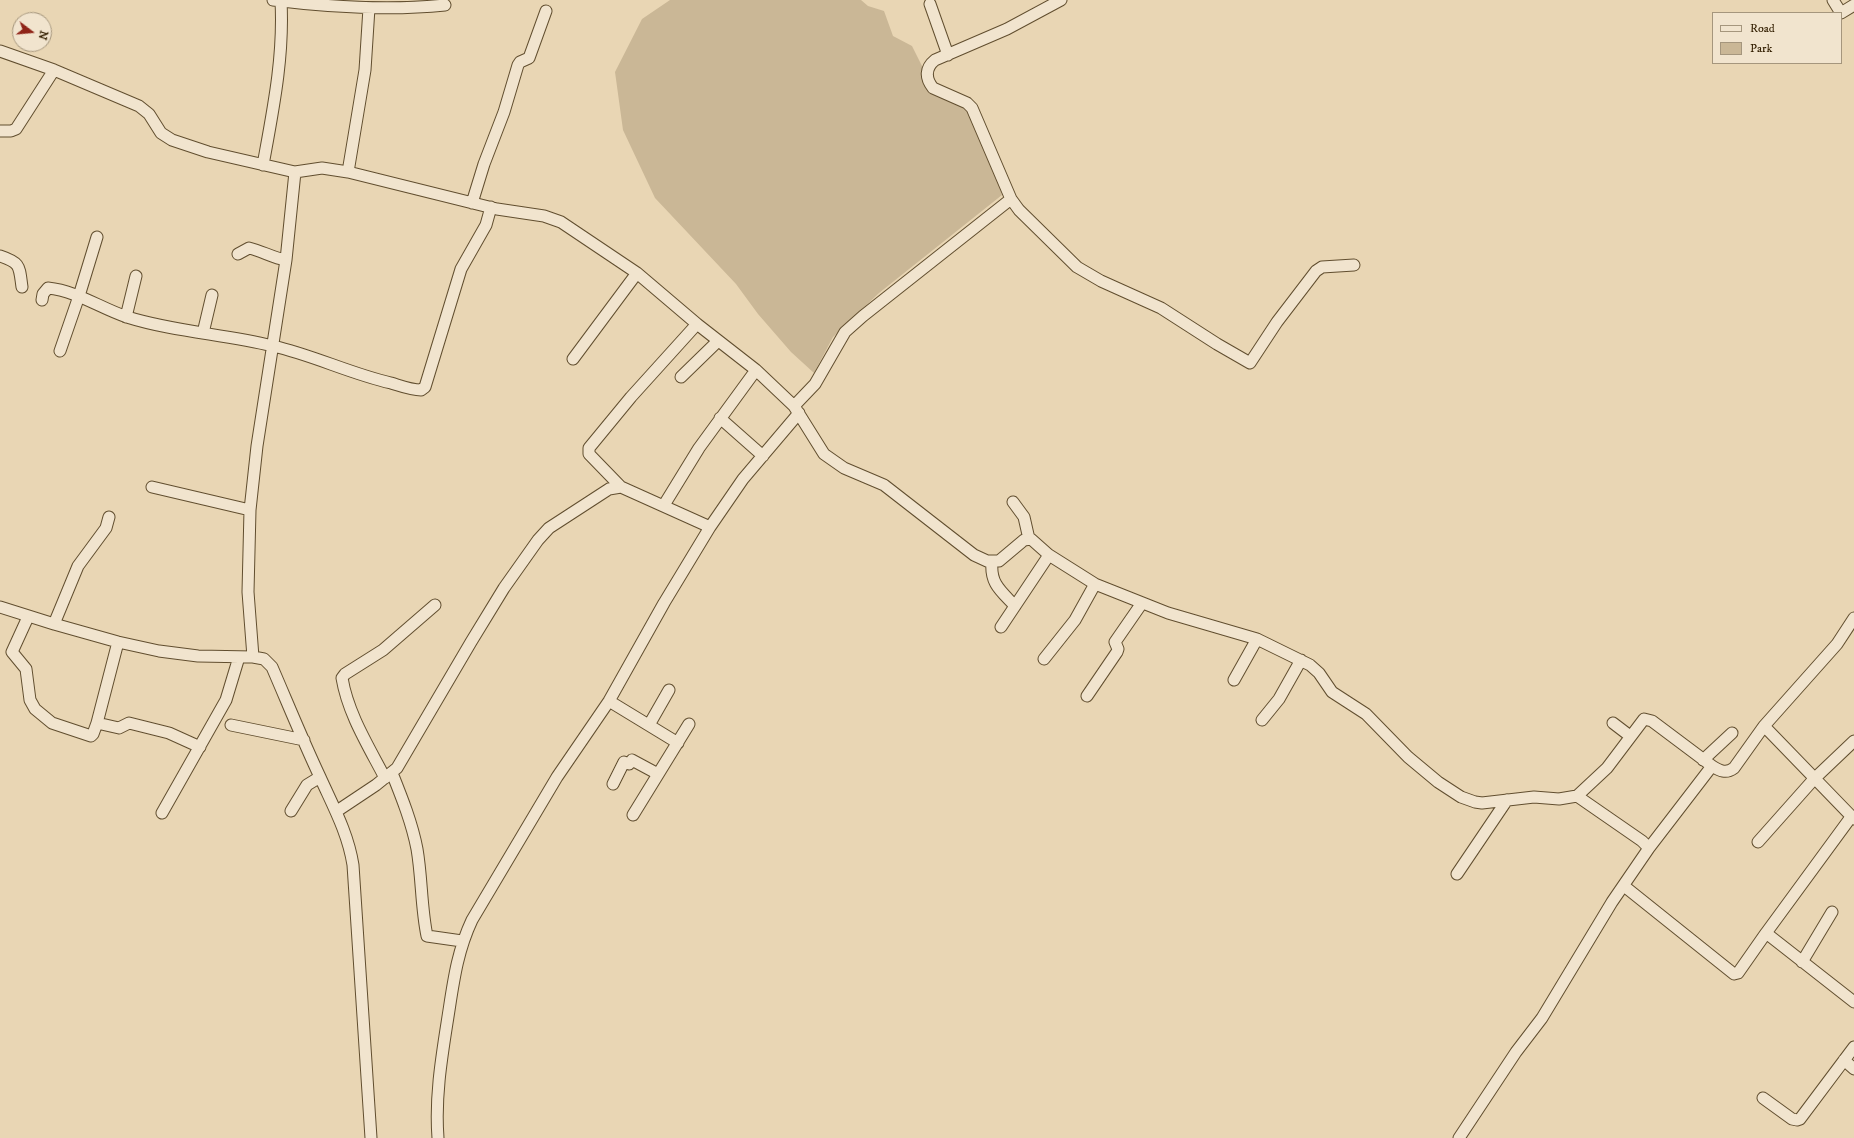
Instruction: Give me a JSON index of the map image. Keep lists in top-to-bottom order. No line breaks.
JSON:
{"legend":["Road","Park"],"north":"right"}
